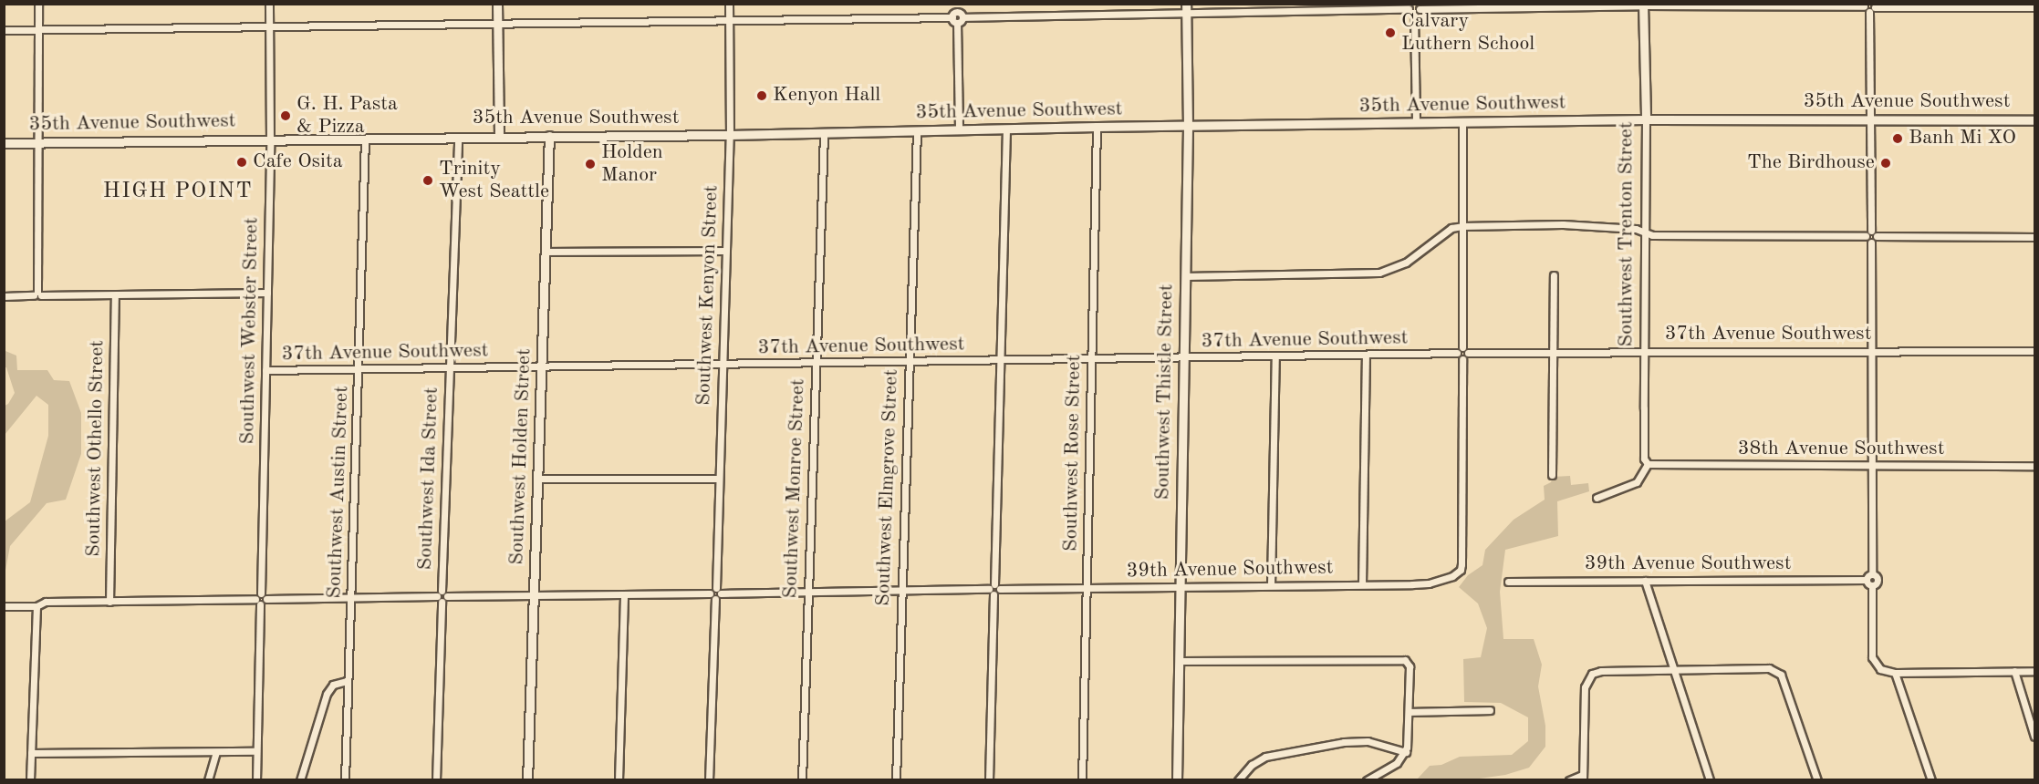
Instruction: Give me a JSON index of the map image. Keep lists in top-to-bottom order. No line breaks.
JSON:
{"streets":{"main road":["35th Avenue Southwest","Southwest Trenton Street","Southwest Thistle Street","Southwest Holden Street"],"street":["Southwest Kenyon Street","Southwest Webster Street","37th Avenue Southwest","Southwest Othello Street","38th Avenue Southwest","Southwest Rose Street","Southwest Ida Street","Southwest Elmgrove Street","Southwest Monroe Street","Southwest Austin Street","39th Avenue Southwest"]},"crossings":[["35th Avenue Southwest","Southwest Trenton Street"],["35th Avenue Southwest","Southwest Kenyon Street"],["35th Avenue Southwest","Southwest Webster Street"],["35th Avenue Southwest","Southwest Thistle Street"],["35th Avenue Southwest","Southwest Rose Street"],["35th Avenue Southwest","Southwest Holden Street"],["35th Avenue Southwest","Southwest Ida Street"],["35th Avenue Southwest","Southwest Elmgrove Street"],["35th Avenue Southwest","Southwest Monroe Street"],["35th Avenue Southwest","Southwest Austin Street"],["Southwest Trenton Street","37th Avenue Southwest"],["Southwest Trenton Street","38th Avenue Southwest"],["Southwest Kenyon Street","37th Avenue Southwest"],["Southwest Webster Street","37th Avenue Southwest"],["37th Avenue Southwest","Southwest Thistle Street"],["37th Avenue Southwest","Southwest Rose Street"],["37th Avenue Southwest","Southwest Holden Street"],["37th Avenue Southwest","Southwest Ida Street"],["37th Avenue Southwest","Southwest Elmgrove Street"],["37th Avenue Southwest","Southwest Monroe Street"],["37th Avenue Southwest","Southwest Austin Street"],["Southwest Thistle Street","39th Avenue Southwest"],["Southwest Rose Street","39th Avenue Southwest"]],"districts":["HIGH POINT"],"places":["Calvary Luthern School","Kenyon Hall","G. H. Pasta & Pizza","Banh Mi XO","Cafe Osita","The Birdhouse","Holden Manor","Trinity West Seattle"]}
